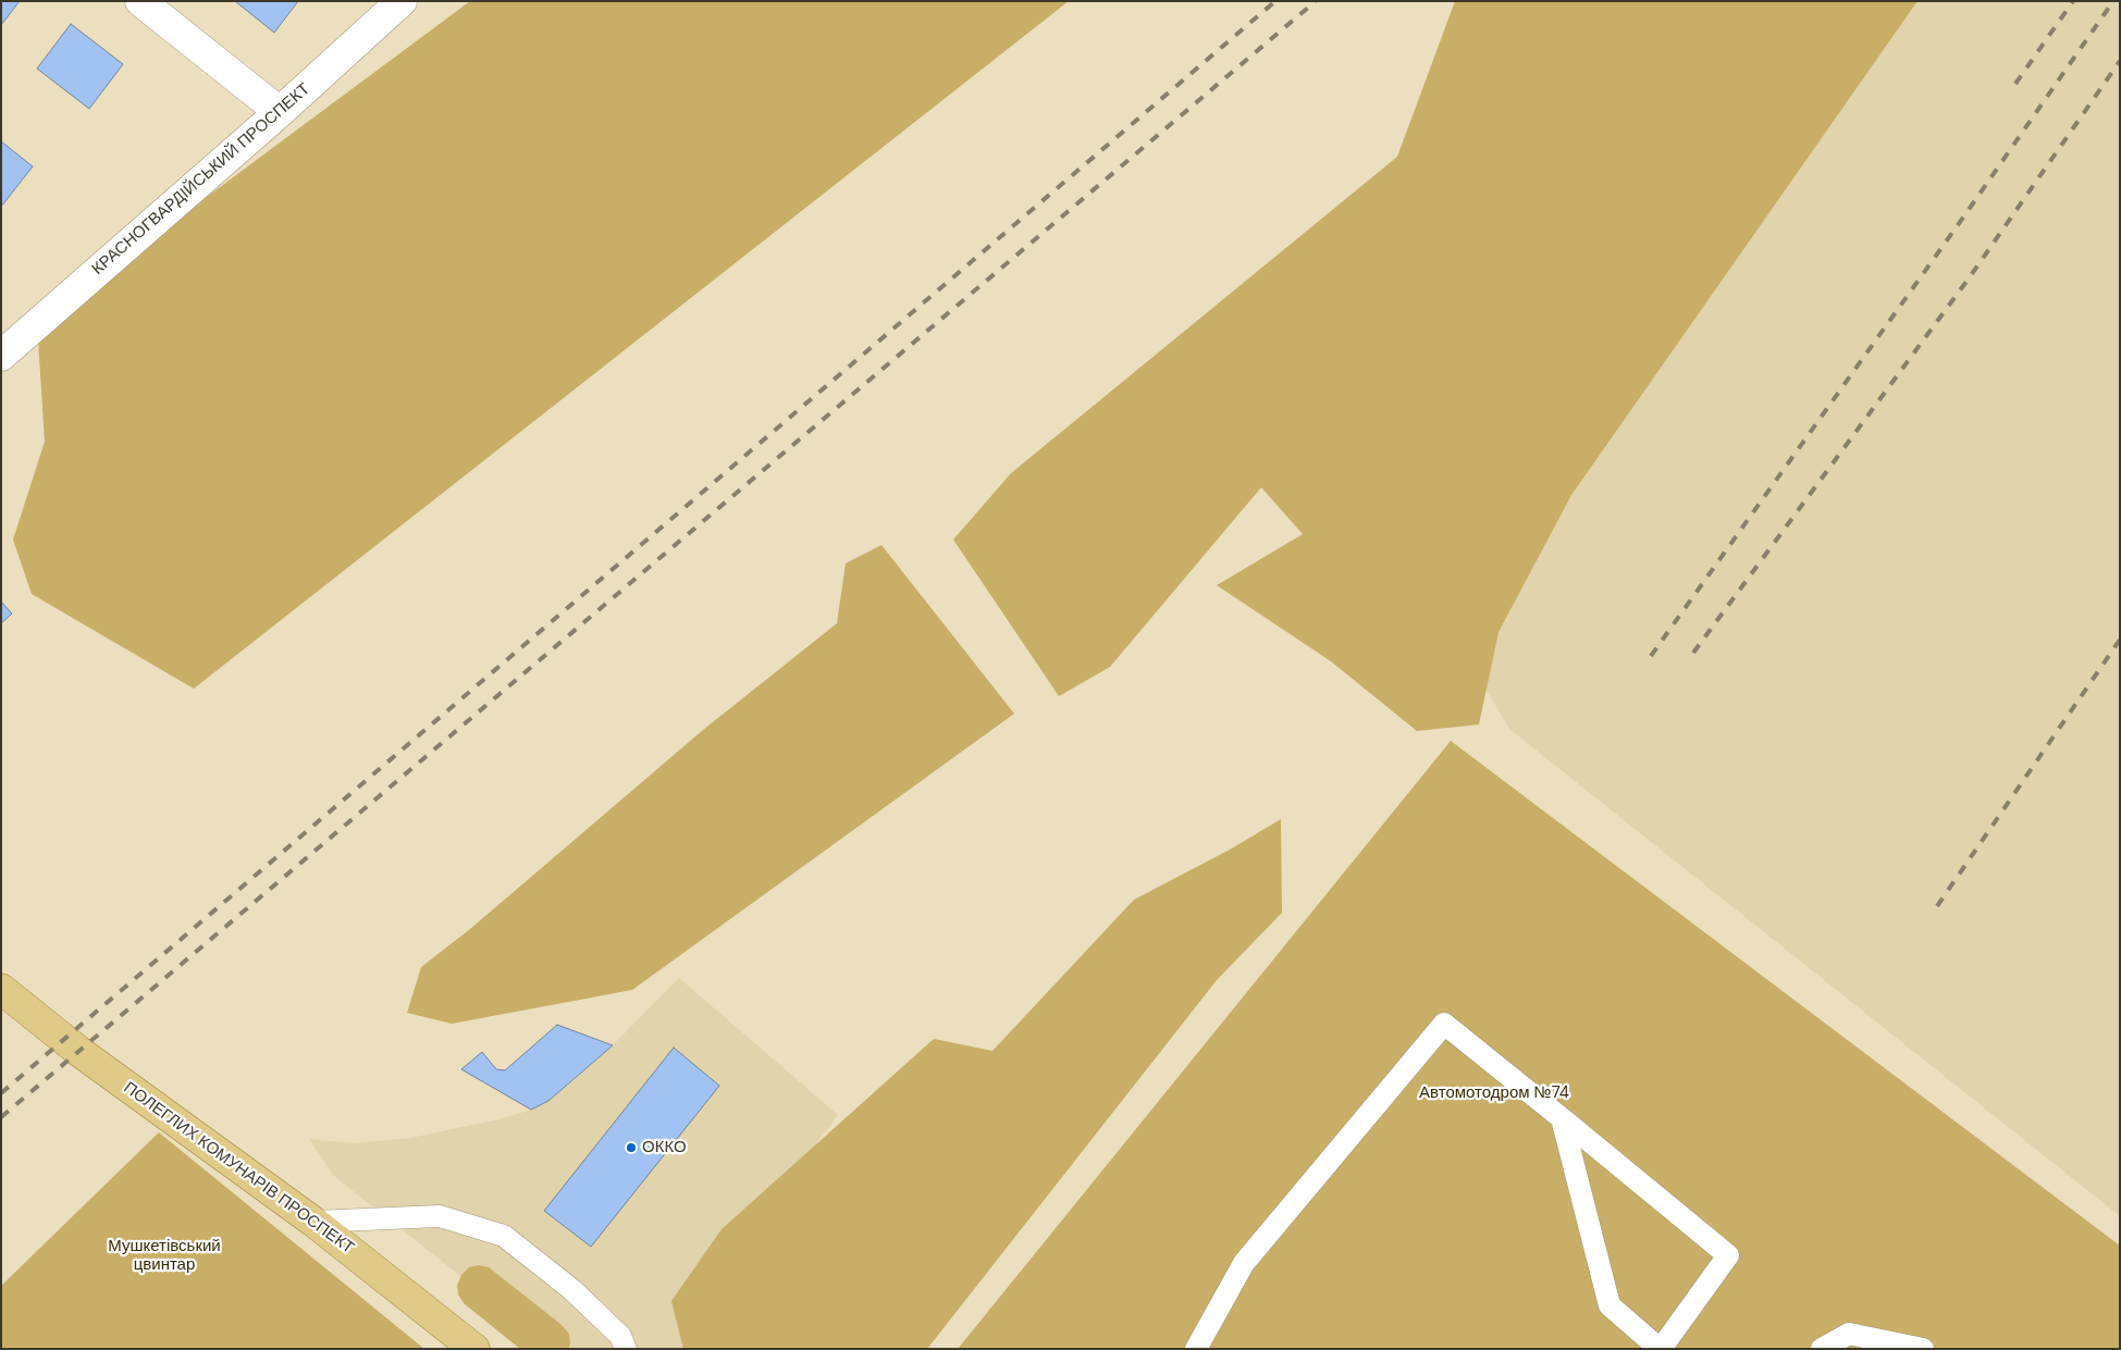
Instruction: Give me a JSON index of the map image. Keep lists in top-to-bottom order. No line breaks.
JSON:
{"streets":{"main road":["ПОЛЕГЛИХ КОМУНАРІВ ПРОСПЕКТ"],"street":["КРАСНОГВАРДІЙСЬКИЙ ПРОСПЕКТ"]},"parks":["Автомотодром №74","Мушкетівський цвинтар"],"places":["ОККО"]}
